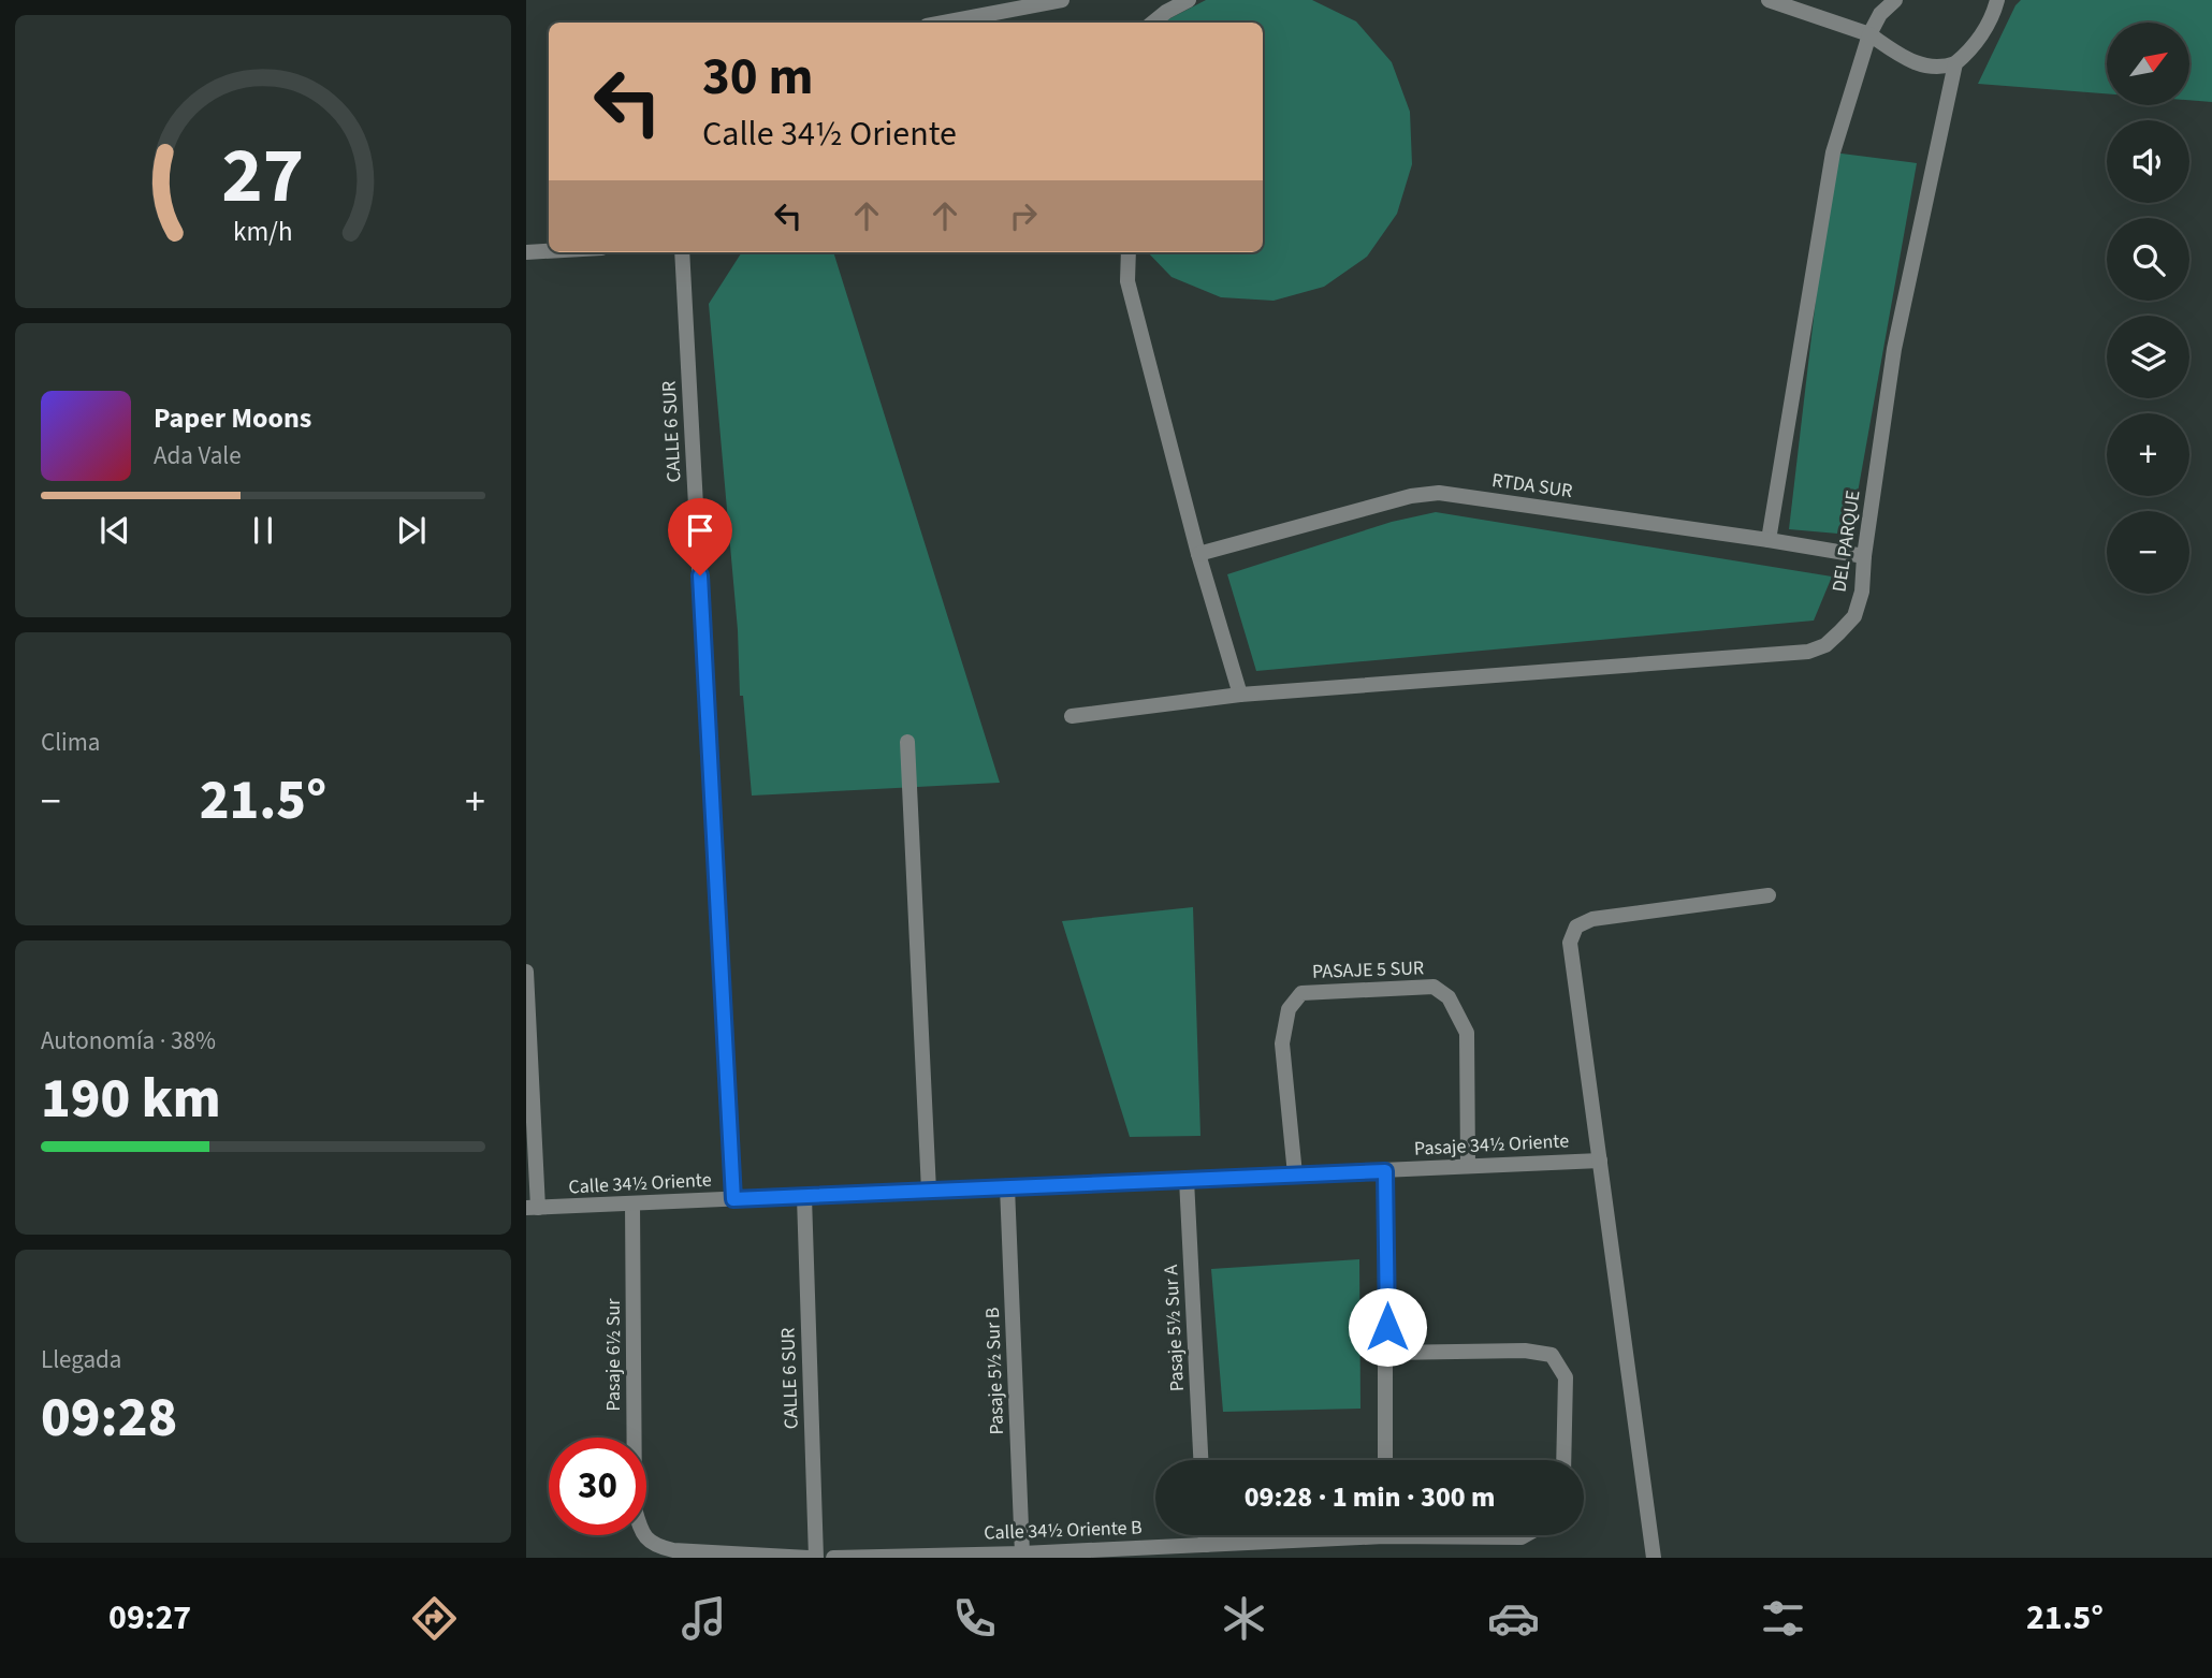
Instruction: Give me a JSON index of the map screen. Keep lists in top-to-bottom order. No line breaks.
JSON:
{"streets":{"street":["CALLE 6 SUR","RTDA SUR","DEL PARQUE","PASAJE 5 SUR","Pasaje 34½ Oriente","Calle 34½ Oriente","Pasaje 5½ Sur A","Pasaje 6½ Sur","Pasaje 5½ Sur B","Calle 34½ Oriente B"]},"crossings":[["CALLE 6 SUR","Calle 34½ Oriente"],["RTDA SUR","DEL PARQUE"],["PASAJE 5 SUR","Pasaje 34½ Oriente"],["PASAJE 5 SUR","Calle 34½ Oriente"],["Pasaje 34½ Oriente","Calle 34½ Oriente"],["Calle 34½ Oriente","Pasaje 5½ Sur A"],["Calle 34½ Oriente","Pasaje 6½ Sur"],["Calle 34½ Oriente","Pasaje 5½ Sur B"],["Pasaje 5½ Sur B","Calle 34½ Oriente B"]],"north":"top right","page":{"map_buttons":["+","−"],"turn":["30 m","Calle 34½ Oriente"],"song":["Paper Moons","Ada Vale"],"tile":["Clima",["Autonomía · 38%","190 km"],["Llegada","09:28"]],"heat":["−","21.5°","+"],"limit":"30","trip":"09:28 · 1 min · 300 m","tabs":["09:27","21.5°"],"gauge":["27","km/h"]}}
